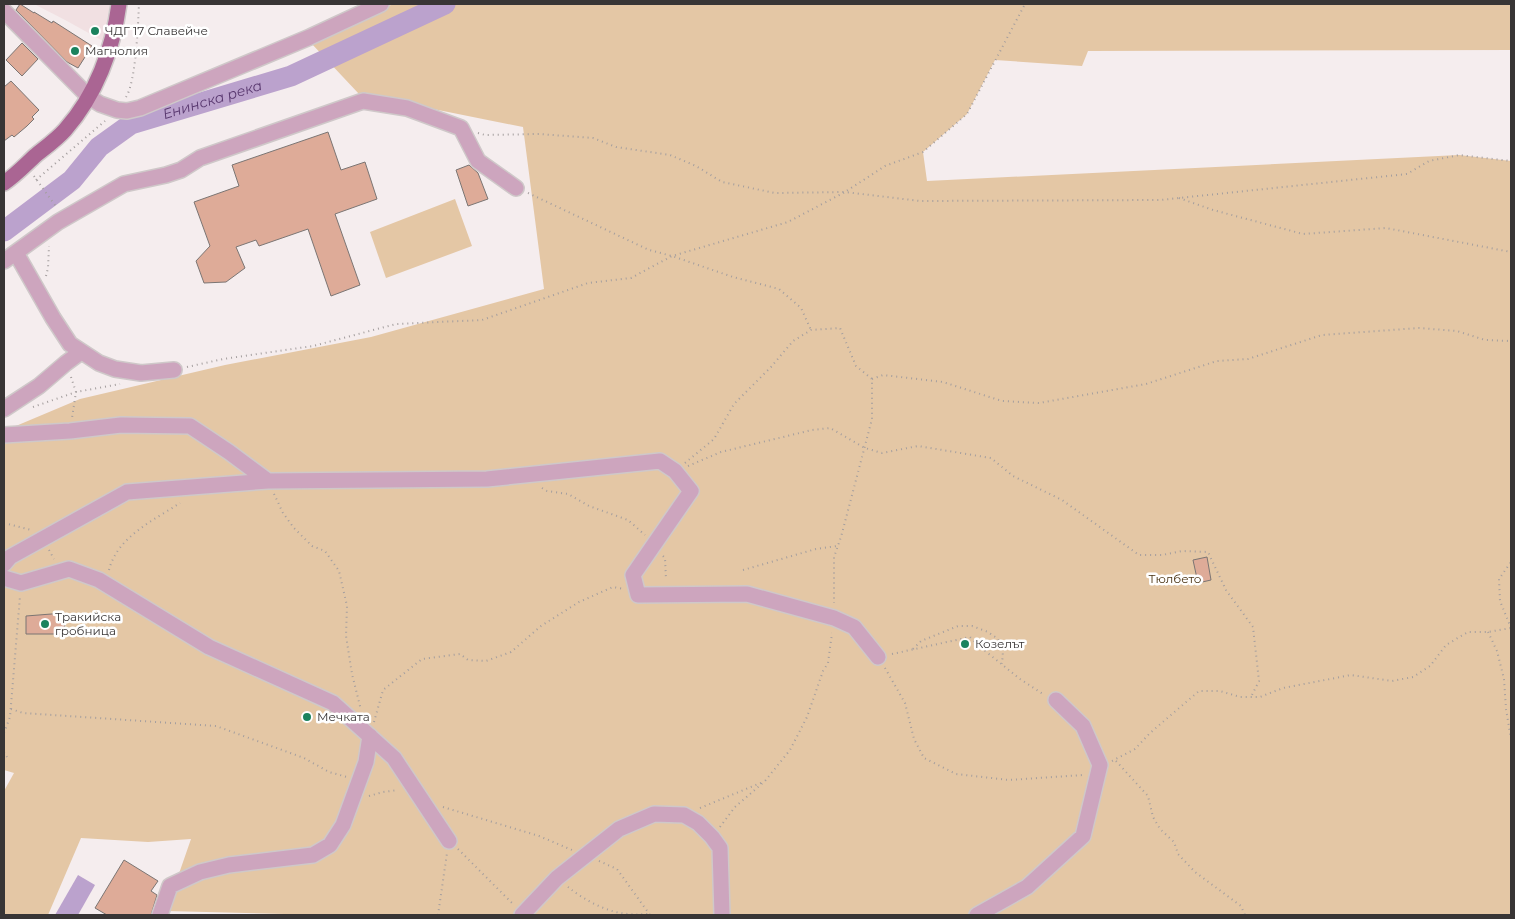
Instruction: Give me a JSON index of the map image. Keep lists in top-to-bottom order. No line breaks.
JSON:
{"water":["Енинска река"],"parks":["Тюлбето"],"places":["ЧДГ 17 Славейче","Магнолия","Тракийска гробница","Козелът","Мечката"]}
